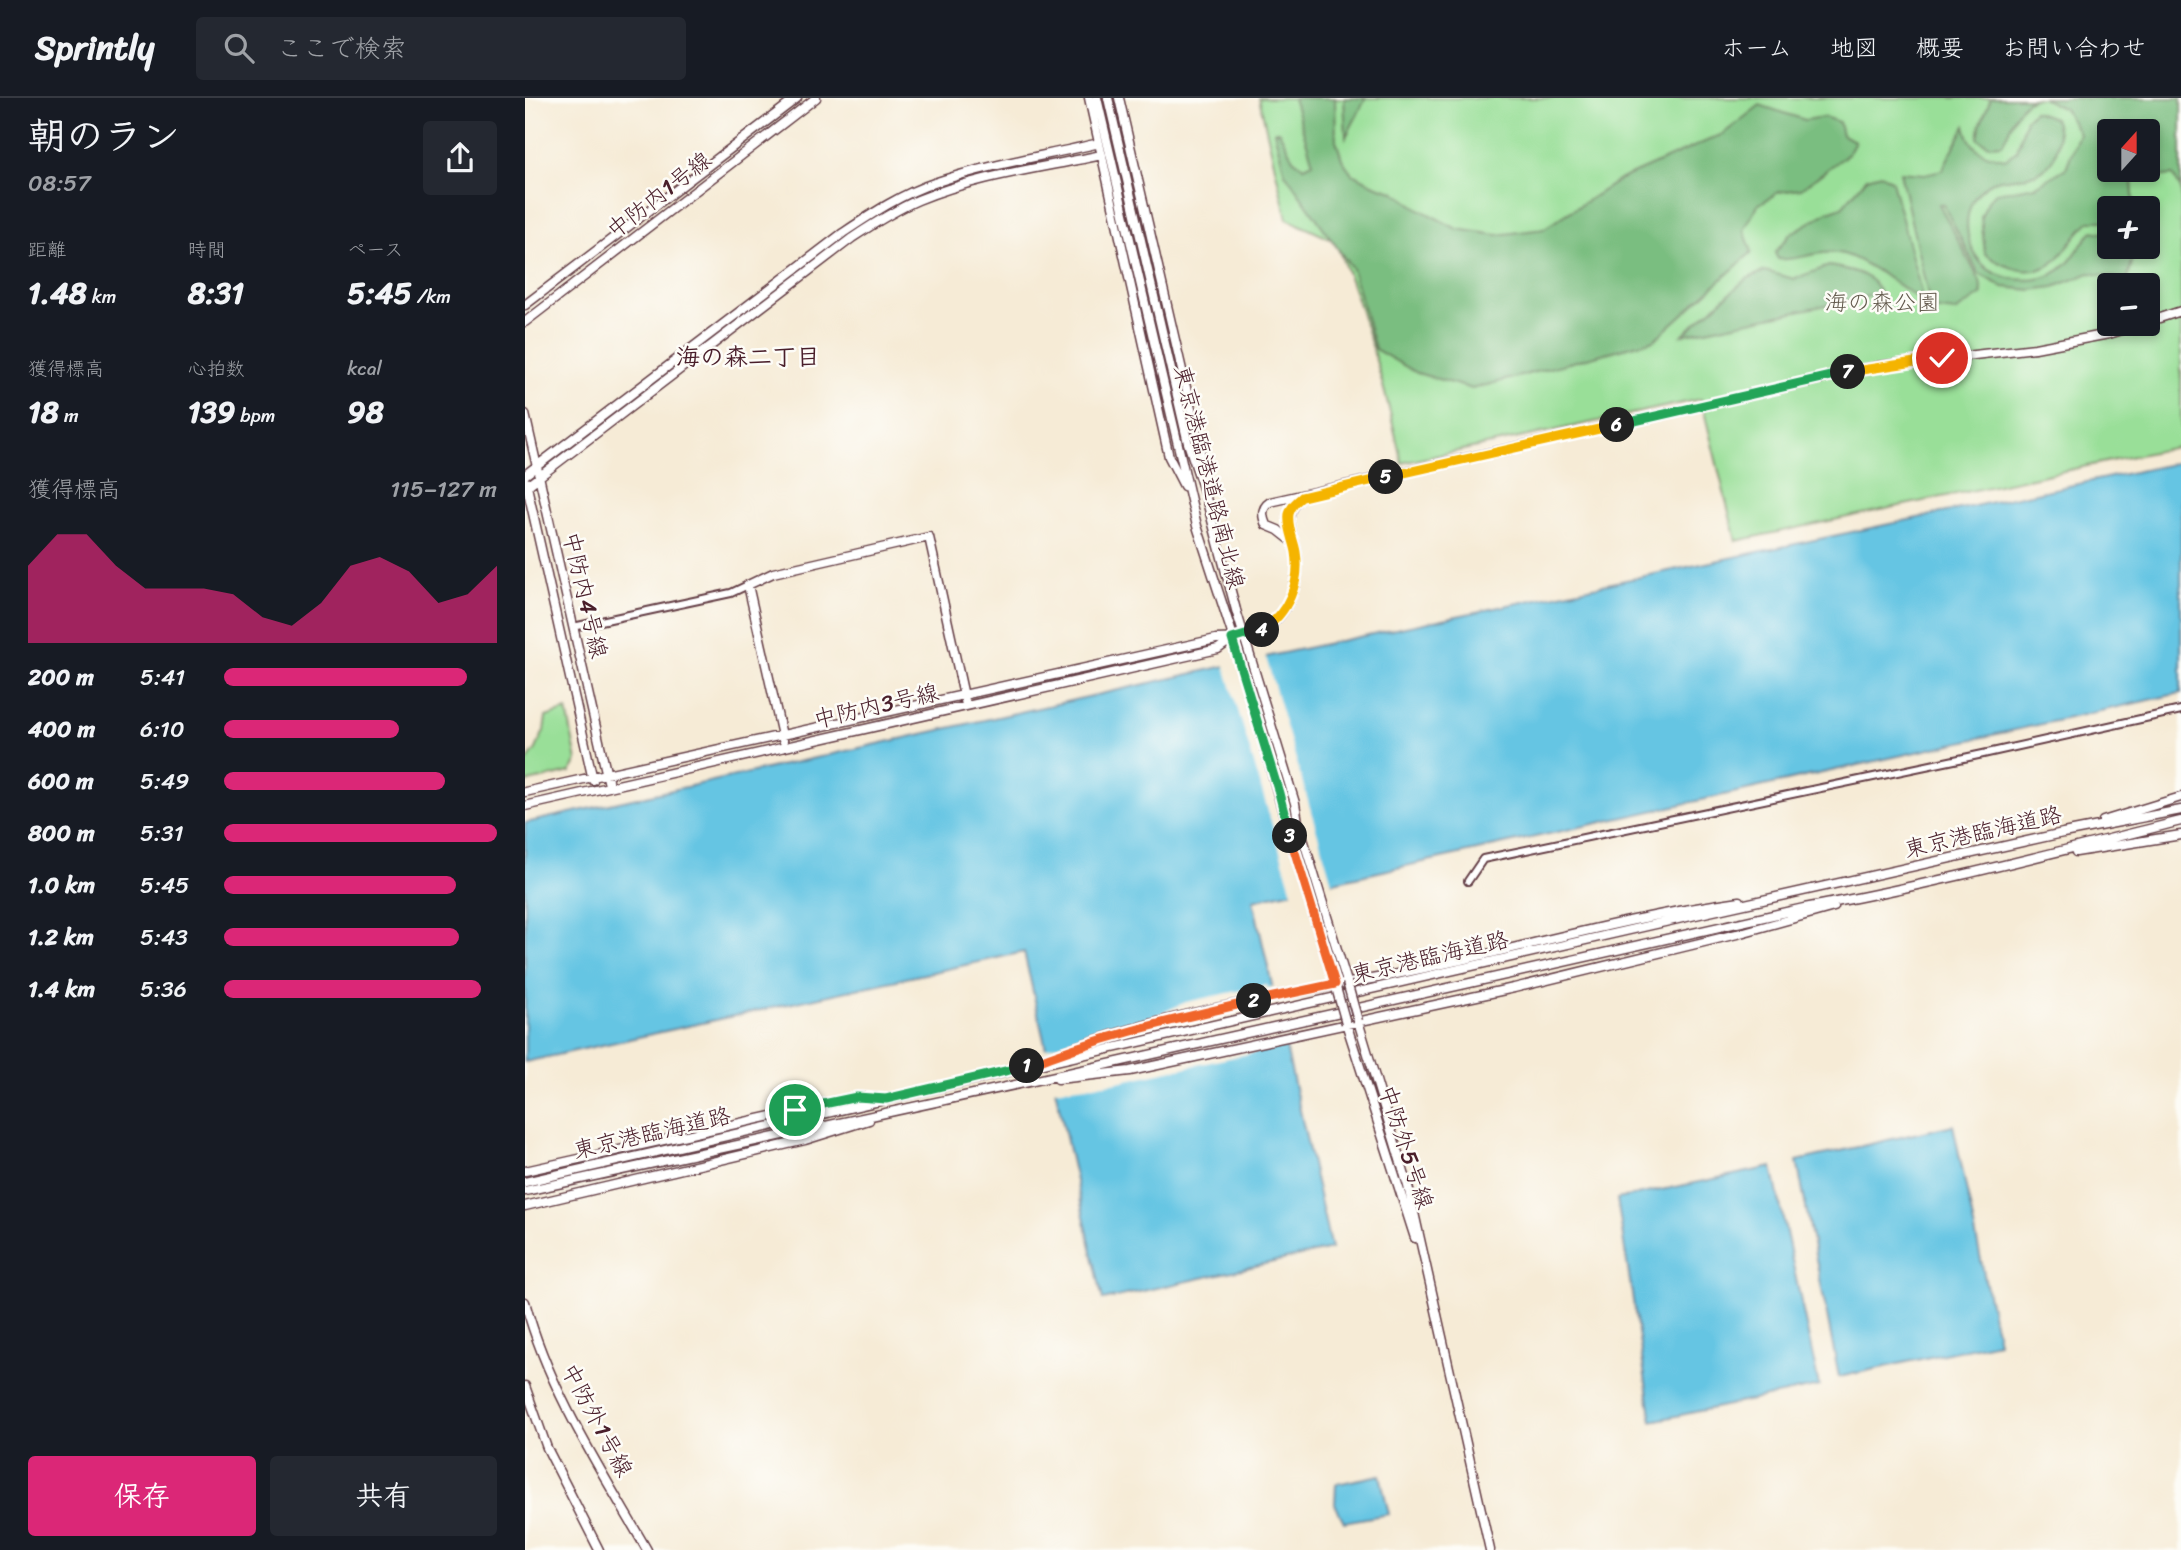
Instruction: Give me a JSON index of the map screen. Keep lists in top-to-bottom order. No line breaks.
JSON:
{"streets":{"street":["中防内1号線","東京港臨港道路南北線","中防内4号線","中防内3号線","東京港臨海道路","中防外5号線","中防外1号線"]},"crossings":[["東京港臨港道路南北線","中防内3号線"],["東京港臨港道路南北線","東京港臨海道路"],["東京港臨港道路南北線","中防外5号線"],["中防内4号線","中防内3号線"]],"districts":["海の森二丁目"],"parks":["海の森公園"],"north":"top","page":{"header":"Sprintly","search":"ここで検索","nav":["ホーム","地図","概要","お問い合わせ"],"heading":["朝のラン","08:57"],"map_buttons":["+","−"],"stats":[["距離","1.48 km"],["時間","8:31"],["ペース","5:45 /km"],["獲得標高","18 m"],["心拍数","139 bpm"],["kcal","98"]],"pins":["7","6","5","4","3","2","1"],"chart":["獲得標高","115–127 m"],"list":[{"name":"200 m","note":"5:41"},{"name":"400 m","note":"6:10"},{"name":"600 m","note":"5:49"},{"name":"800 m","note":"5:31"},{"name":"1.0 km","note":"5:45"},{"name":"1.2 km","note":"5:43"},{"name":"1.4 km","note":"5:36"}],"buttons":["保存","共有"]}}
